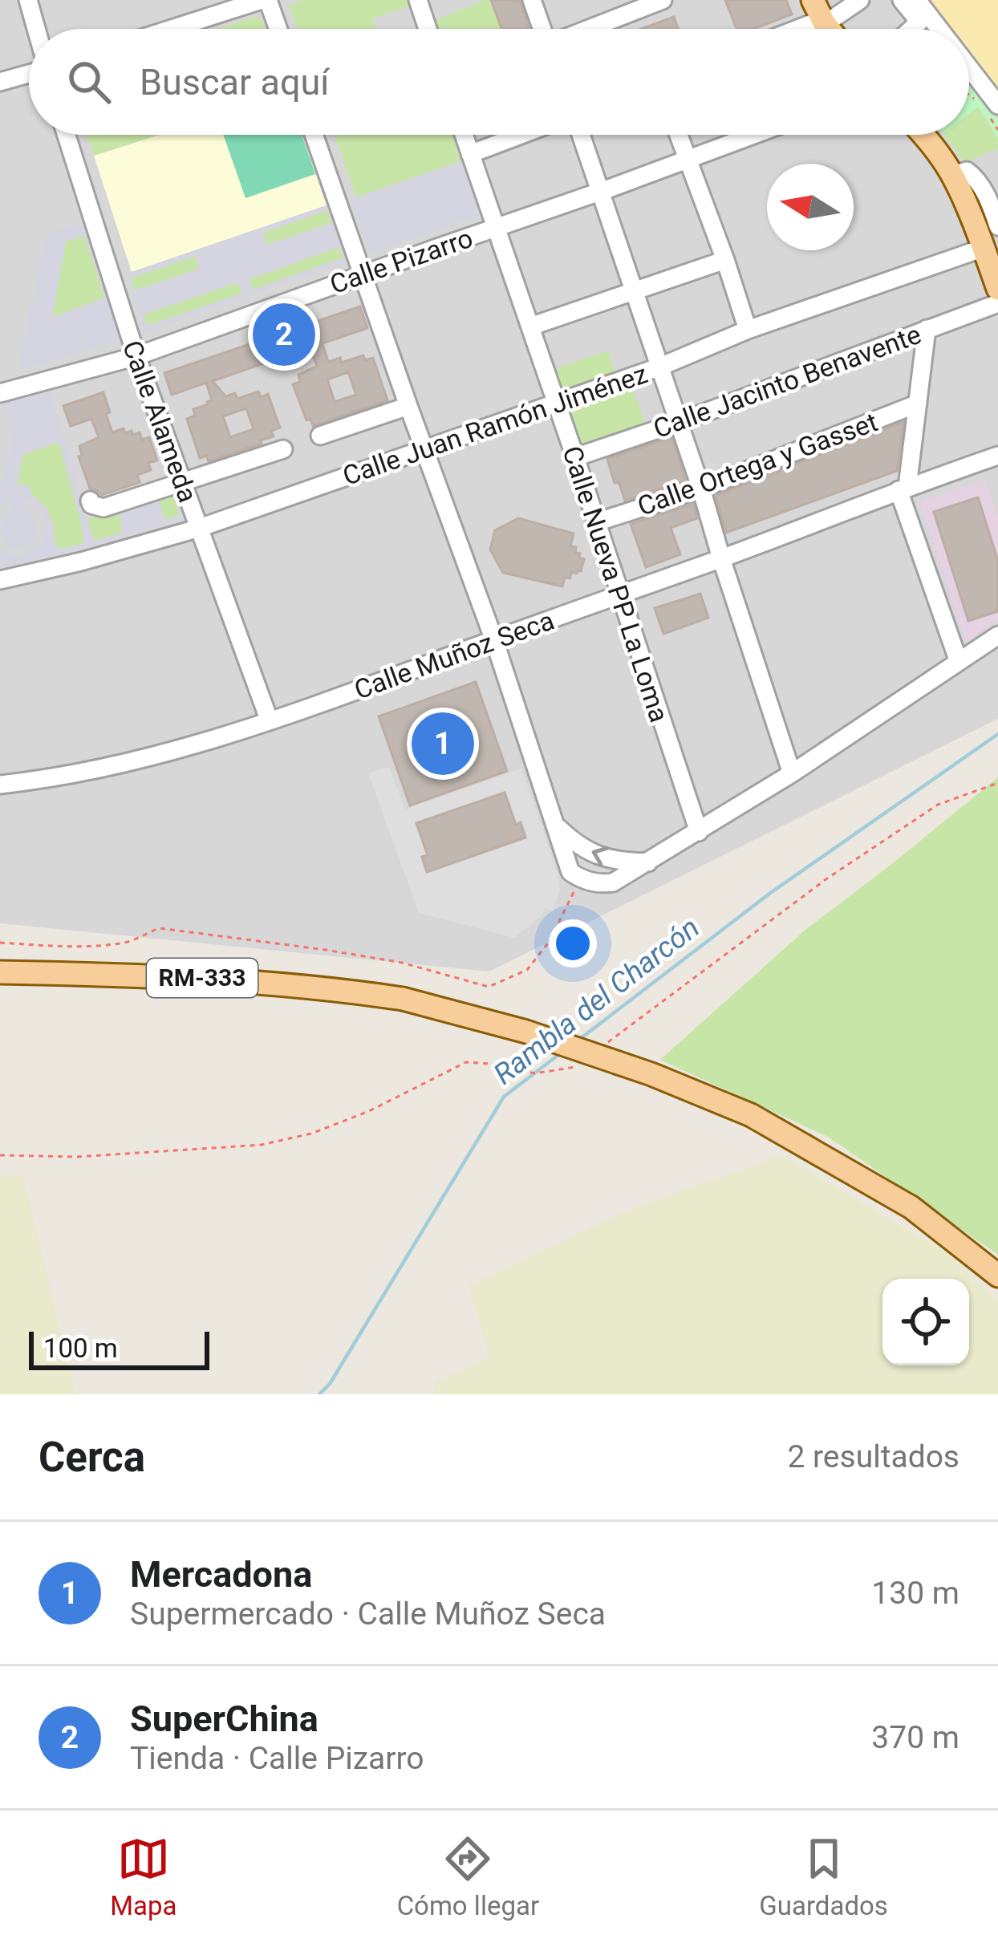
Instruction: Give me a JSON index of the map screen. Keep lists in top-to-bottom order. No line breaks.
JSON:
{"streets":{"main road":["RM-333"],"street":["Calle Pizarro","Calle Jacinto Benavente","Calle Alameda","Calle Juan Ramón Jiménez","Calle Ortega y Gasset","Calle Nueva PP La Loma","Calle Muñoz Seca"]},"crossings":[["Calle Pizarro","Calle Alameda"],["Calle Pizarro","Calle Nueva PP La Loma"],["Calle Jacinto Benavente","Calle Nueva PP La Loma"],["Calle Alameda","Calle Juan Ramón Jiménez"],["Calle Alameda","Calle Muñoz Seca"],["Calle Juan Ramón Jiménez","Calle Nueva PP La Loma"],["Calle Ortega y Gasset","Calle Nueva PP La Loma"],["Calle Nueva PP La Loma","Calle Muñoz Seca"]],"water":["Rambla del Charcón"],"scale_bar":"100 m","north":"left","page":{"search":"Buscar aquí","pins":["2","1"],"scale":"100 m","heading":["Cerca","2 resultados"],"list":[{"mark":"1","name":"Mercadona","note":"Supermercado · Calle Muñoz Seca","value":"130 m"},{"mark":"2","name":"SuperChina","note":"Tienda · Calle Pizarro","value":"370 m"}],"nav":["Mapa","Cómo llegar","Guardados"]}}
